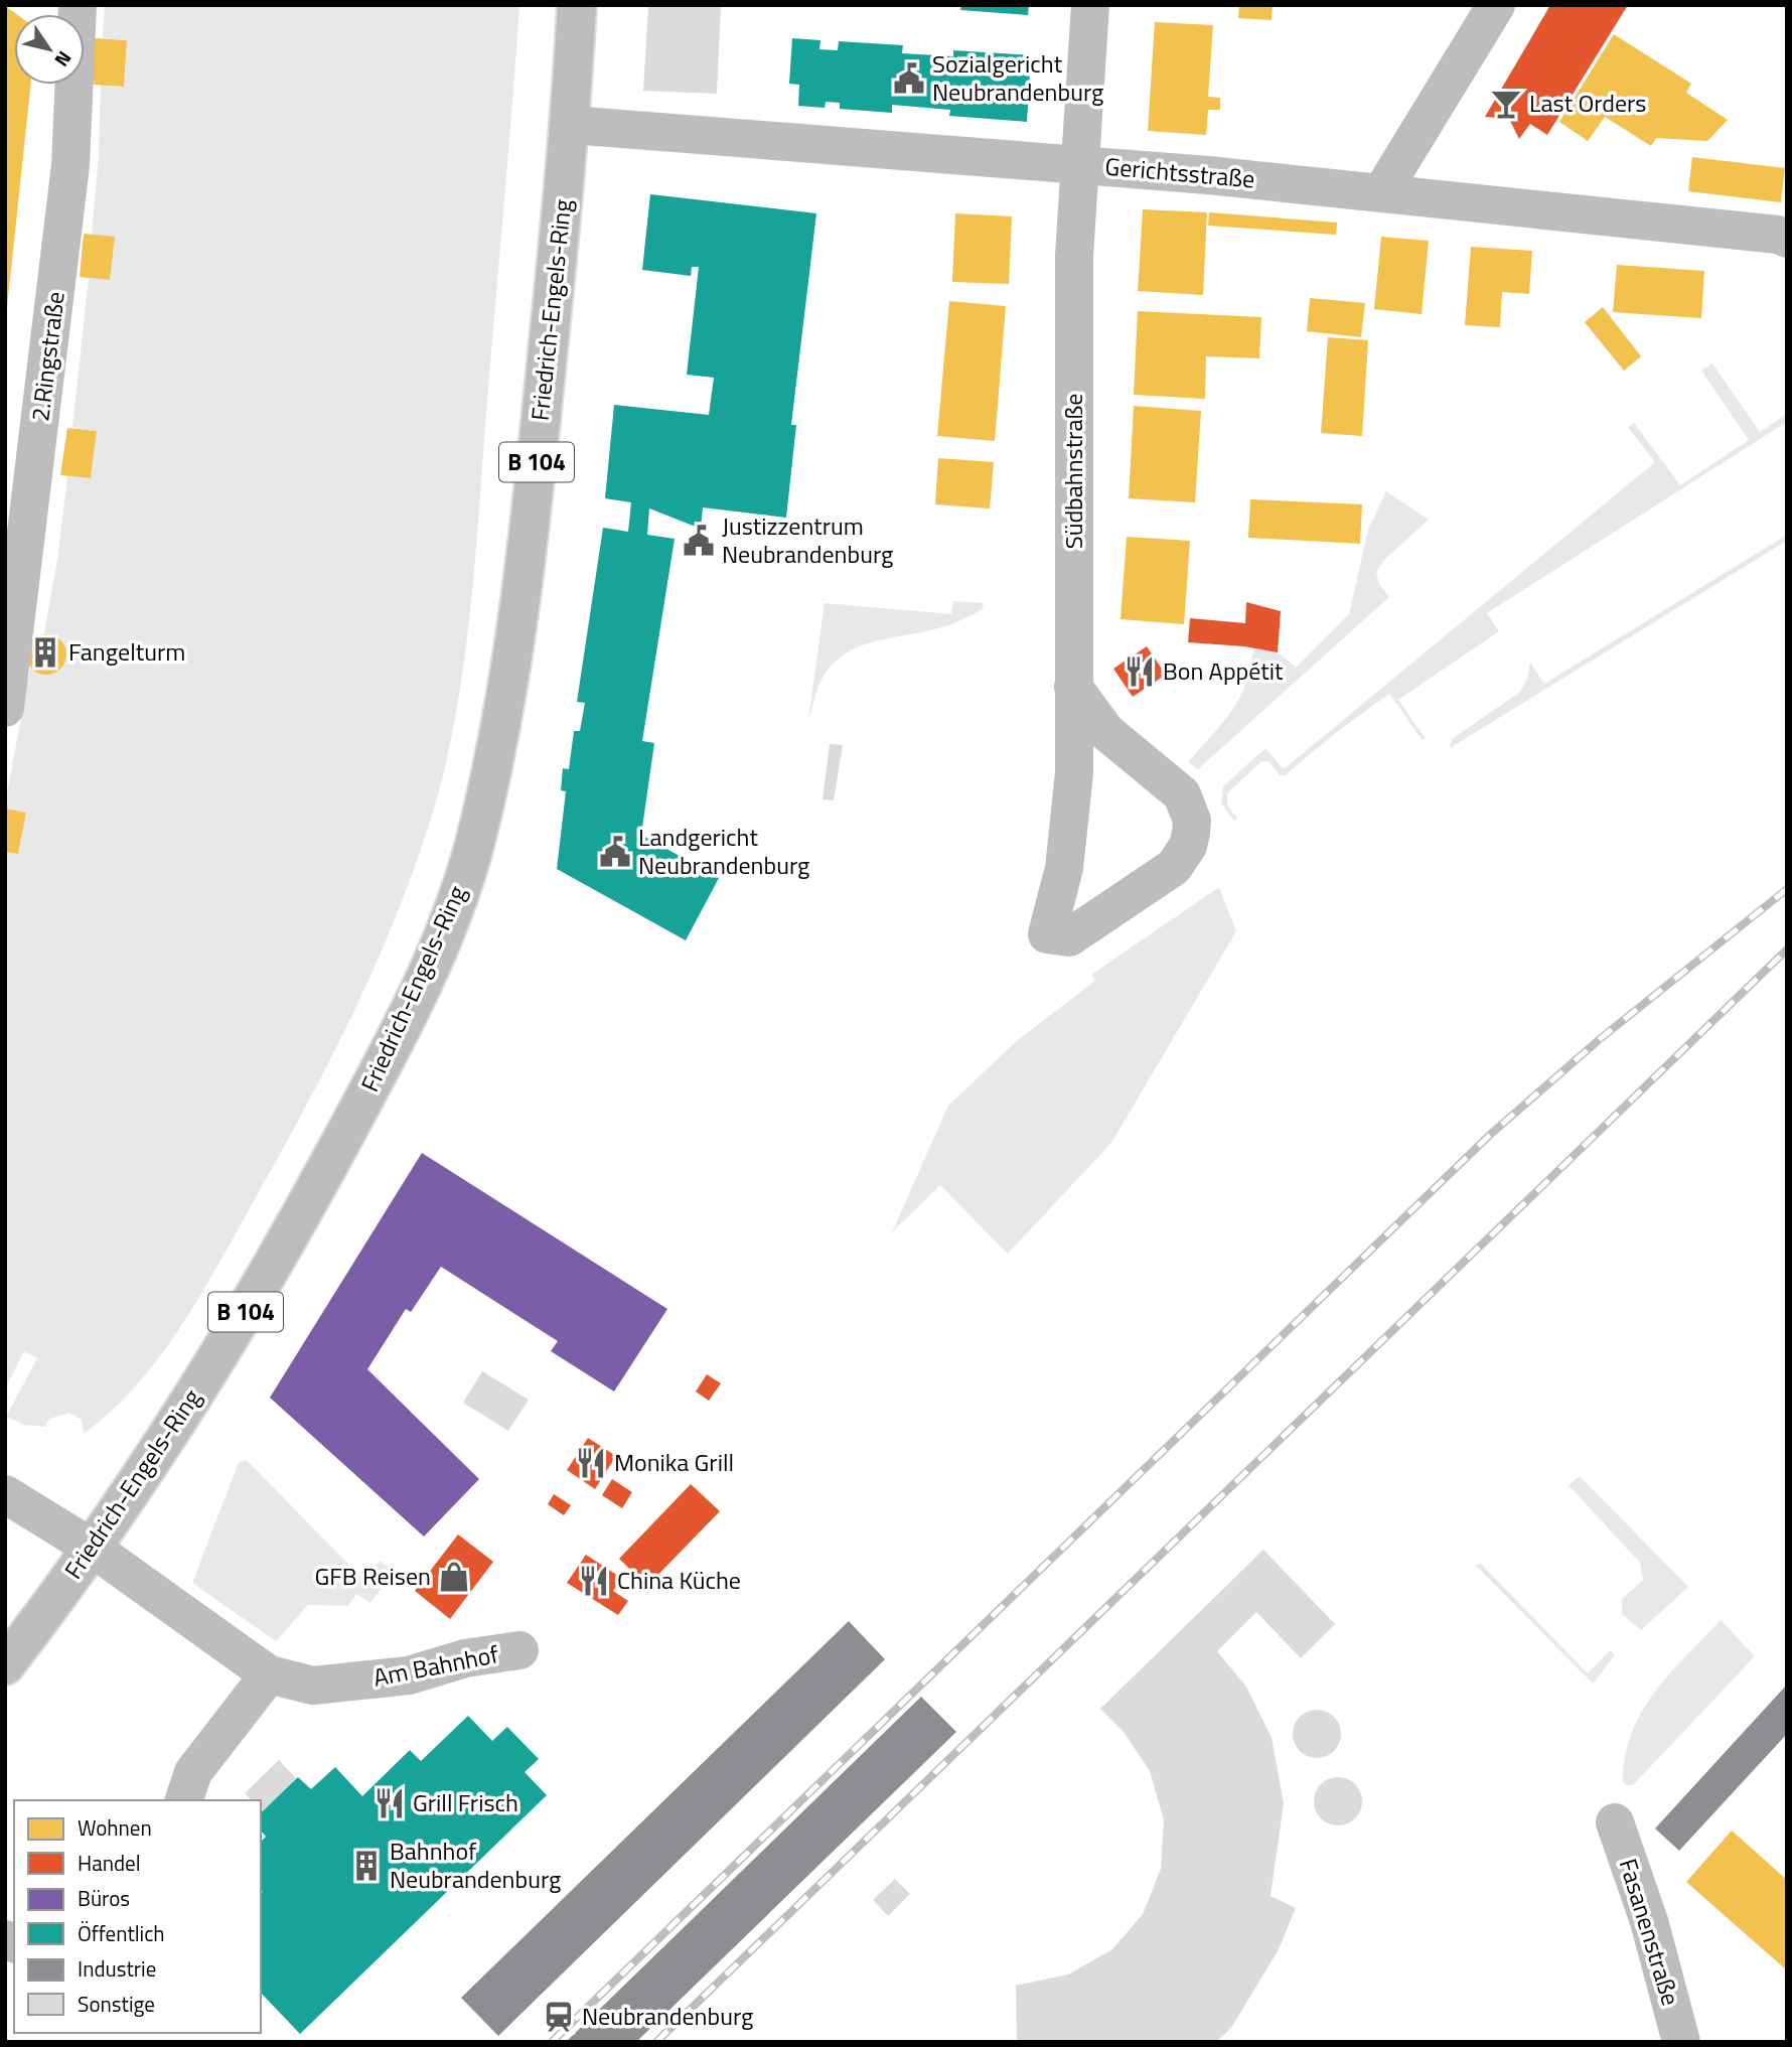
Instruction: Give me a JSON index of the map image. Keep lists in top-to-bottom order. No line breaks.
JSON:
{"streets":{"street":["Gerichtsstraße","Friedrich-Engels-Ring","2.Ringstraße","B 104","Südbahnstraße","Am Bahnhof","Fasanenstraße"]},"crossings":[["Gerichtsstraße","Friedrich-Engels-Ring"],["Gerichtsstraße","Südbahnstraße"],["Friedrich-Engels-Ring","Am Bahnhof"]],"places":{"public building":["Sozialgericht Neubrandenburg","Justizzentrum Neubrandenburg","Landgericht Neubrandenburg"],"bar":["Last Orders"],"building":["Fangelturm","Bahnhof Neubrandenburg"],"restaurant":["Bon Appétit","Monika Grill","China Küche","Grill Frisch"],"shop":["GFB Reisen"],"station":["Neubrandenburg"]},"legend":["Wohnen","Handel","Büros","Öffentlich","Industrie","Sonstige"],"north":"bottom right"}
